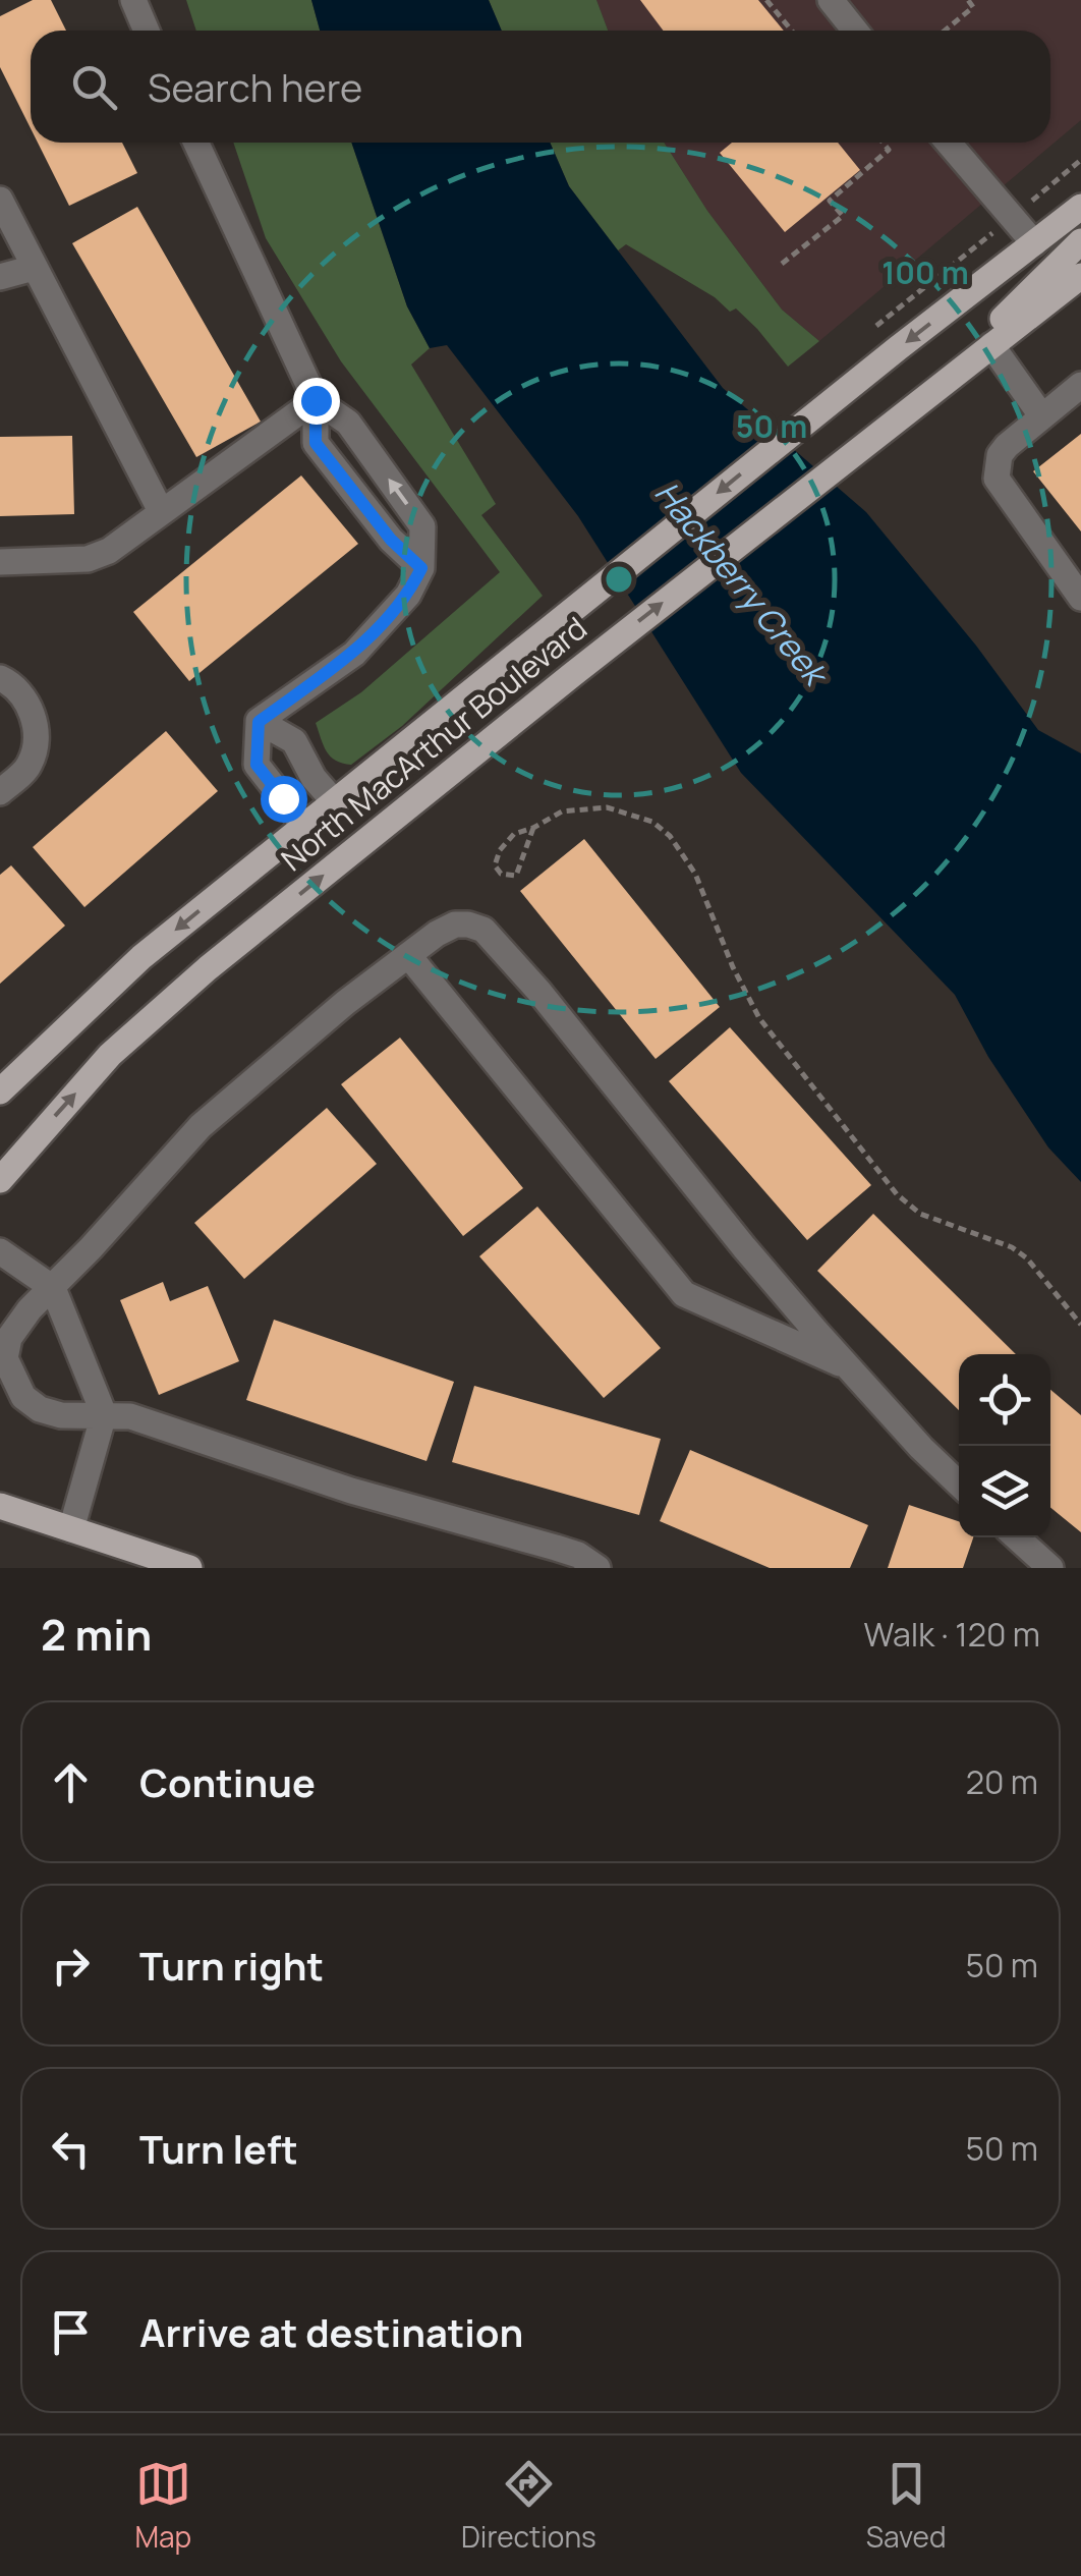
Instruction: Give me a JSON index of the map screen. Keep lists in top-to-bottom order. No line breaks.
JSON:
{"streets":{"main road":["North MacArthur Boulevard"]},"water":["Hackberry Creek"],"page":{"search":"Search here","heading":["2 min","Walk · 120 m"],"list":[["Continue","20 m"],["Turn right","50 m"],["Turn left","50 m"],"Arrive at destination"],"nav":["Map","Directions","Saved"]},"rings":["100 m","50 m"]}
